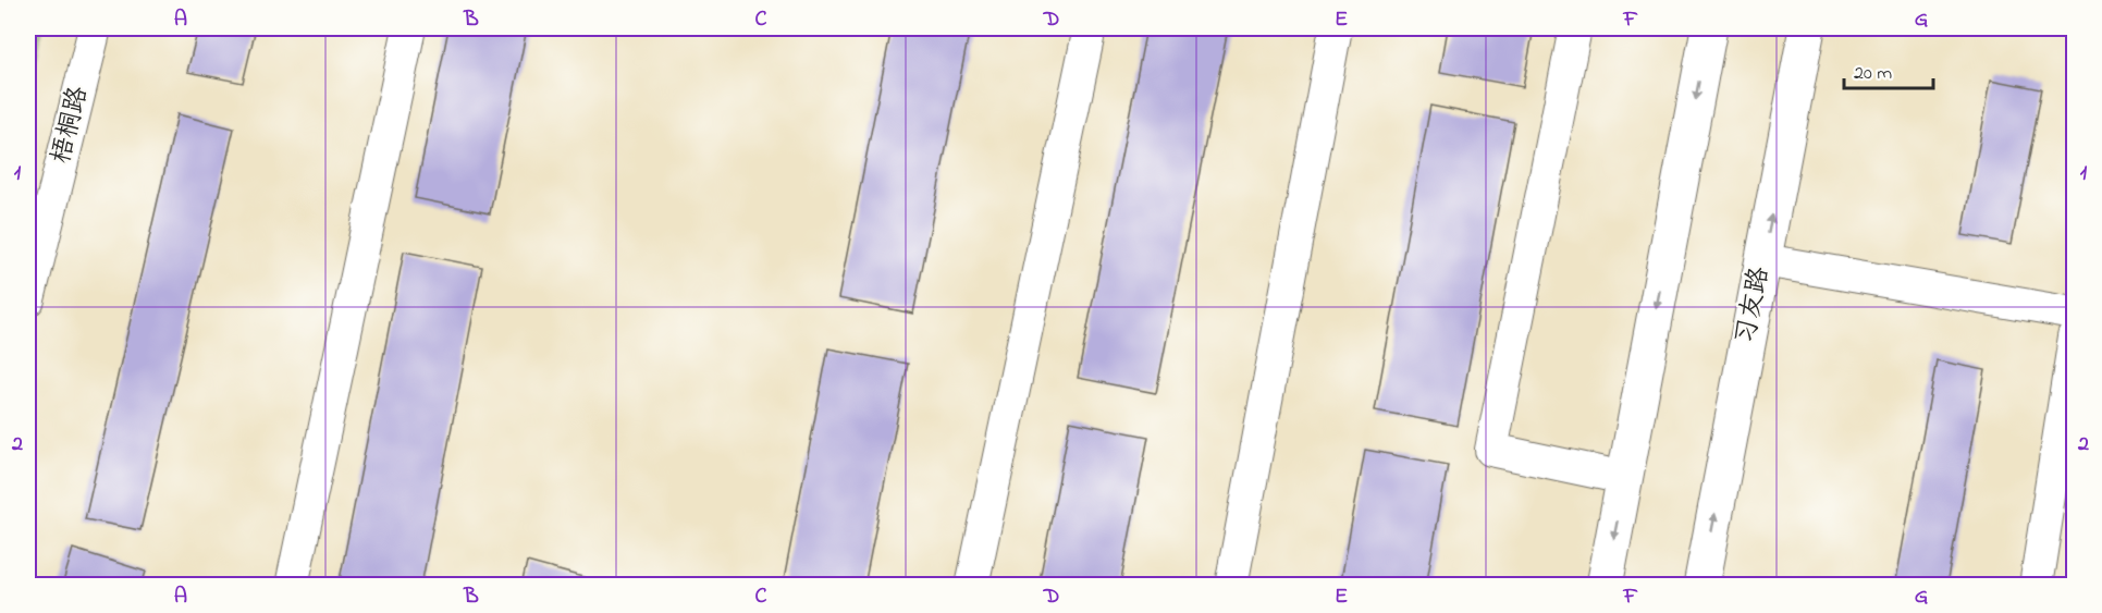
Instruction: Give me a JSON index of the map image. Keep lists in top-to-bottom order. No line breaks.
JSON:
{"streets":{"main road":["习友路"],"street":["梧桐路"]},"scale_bar":"20 m","grid":{"columns":["A","B","C","D","E","F","G"],"rows":["1","2"]}}
